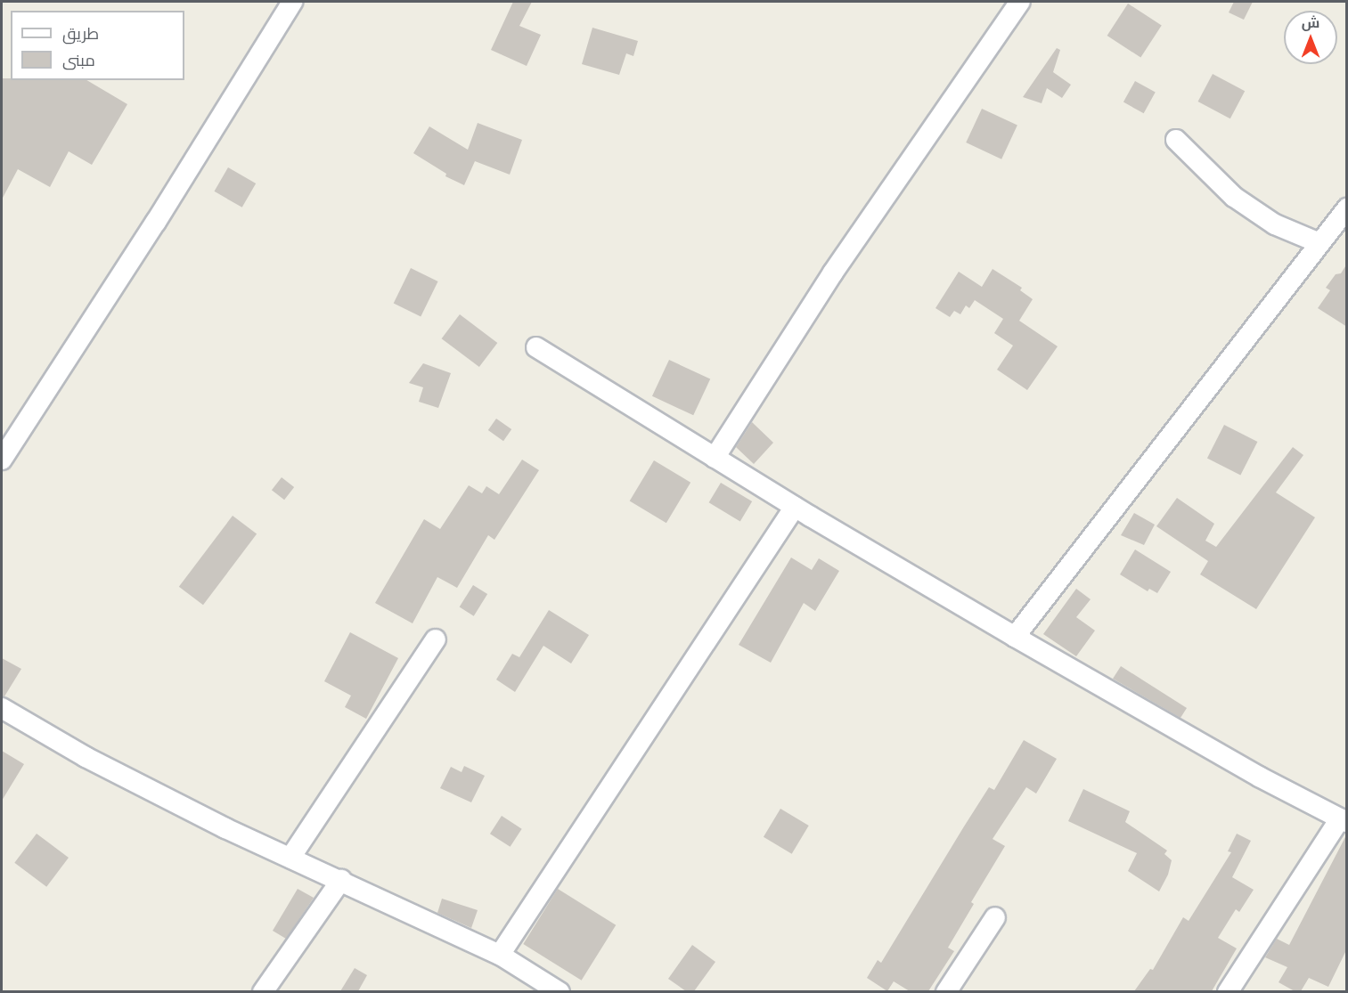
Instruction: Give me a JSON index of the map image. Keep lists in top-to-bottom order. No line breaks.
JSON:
{"legend":["طريق","مبنى"],"north":"top"}
